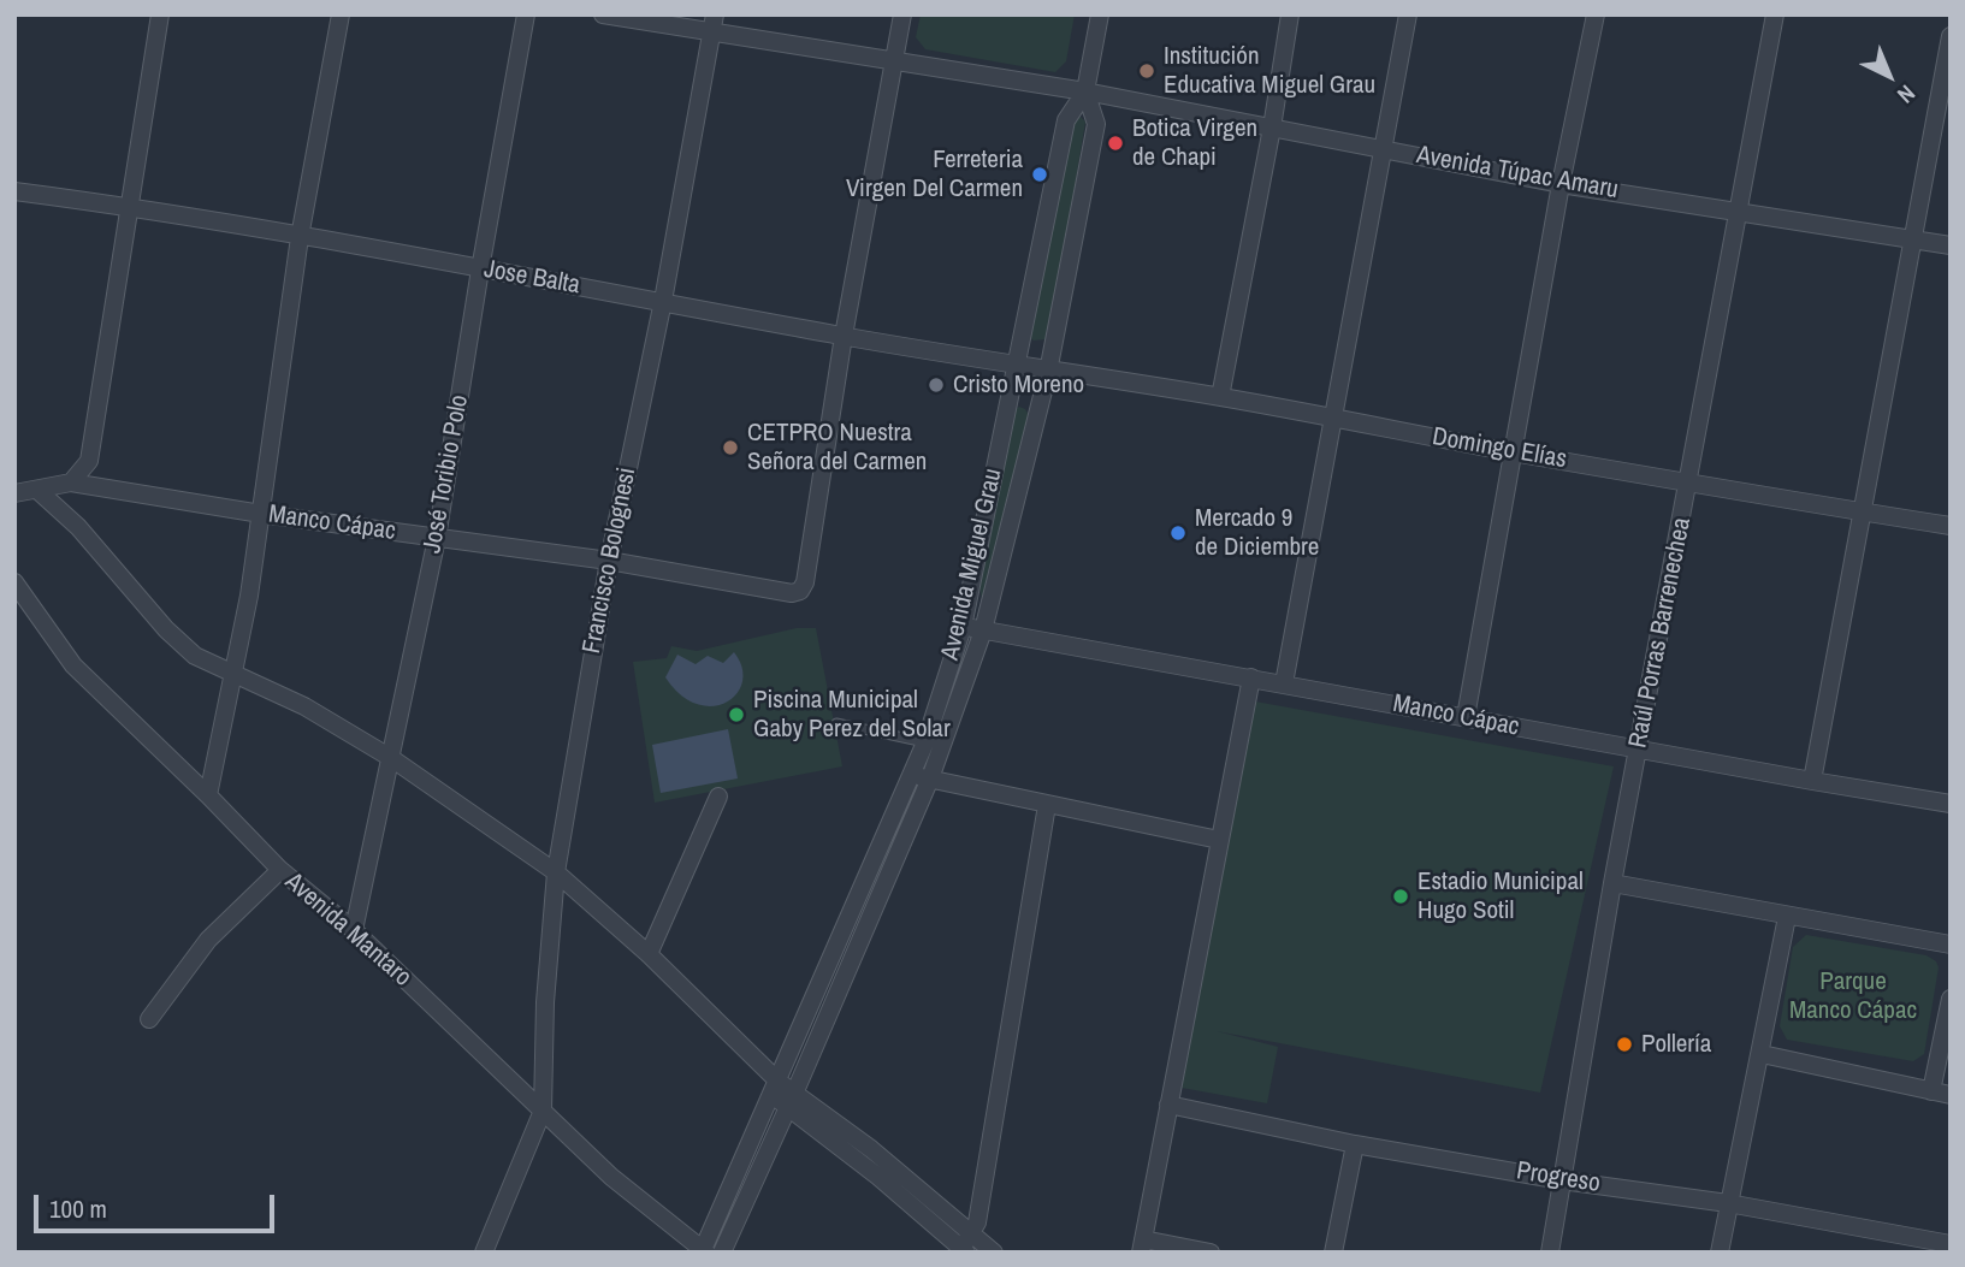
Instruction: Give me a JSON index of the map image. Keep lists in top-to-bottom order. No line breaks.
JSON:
{"streets":{"street":["Avenida Túpac Amaru","Jose Balta","Domingo Elías","José Toribio Polo","Manco Cápac","Francisco Bolognesi","Avenida Miguel Grau","Raúl Porras Barrenechea","Avenida Mantaro","Progreso"]},"crossings":[["Avenida Túpac Amaru","Francisco Bolognesi"],["Avenida Túpac Amaru","Avenida Miguel Grau"],["Avenida Túpac Amaru","Raúl Porras Barrenechea"],["Jose Balta","Domingo Elías"],["Jose Balta","José Toribio Polo"],["Jose Balta","Manco Cápac"],["Jose Balta","Francisco Bolognesi"],["Jose Balta","Avenida Miguel Grau"],["Domingo Elías","Avenida Miguel Grau"],["Domingo Elías","Raúl Porras Barrenechea"],["José Toribio Polo","Manco Cápac"],["José Toribio Polo","Avenida Mantaro"],["Manco Cápac","Francisco Bolognesi"],["Manco Cápac","Avenida Miguel Grau"],["Manco Cápac","Raúl Porras Barrenechea"],["Francisco Bolognesi","Avenida Mantaro"],["Avenida Miguel Grau","Avenida Mantaro"],["Raúl Porras Barrenechea","Progreso"]],"parks":["Parque Manco Cápac"],"places":["Institución Educativa Miguel Grau","Botica Virgen de Chapi","Ferreteria Virgen Del Carmen","Cristo Moreno","CETPRO Nuestra Señora del Carmen","Mercado 9 de Diciembre","Piscina Municipal Gaby Perez del Solar","Estadio Municipal Hugo Sotil","Pollería"],"scale_bar":"100 m","north":"bottom right"}
